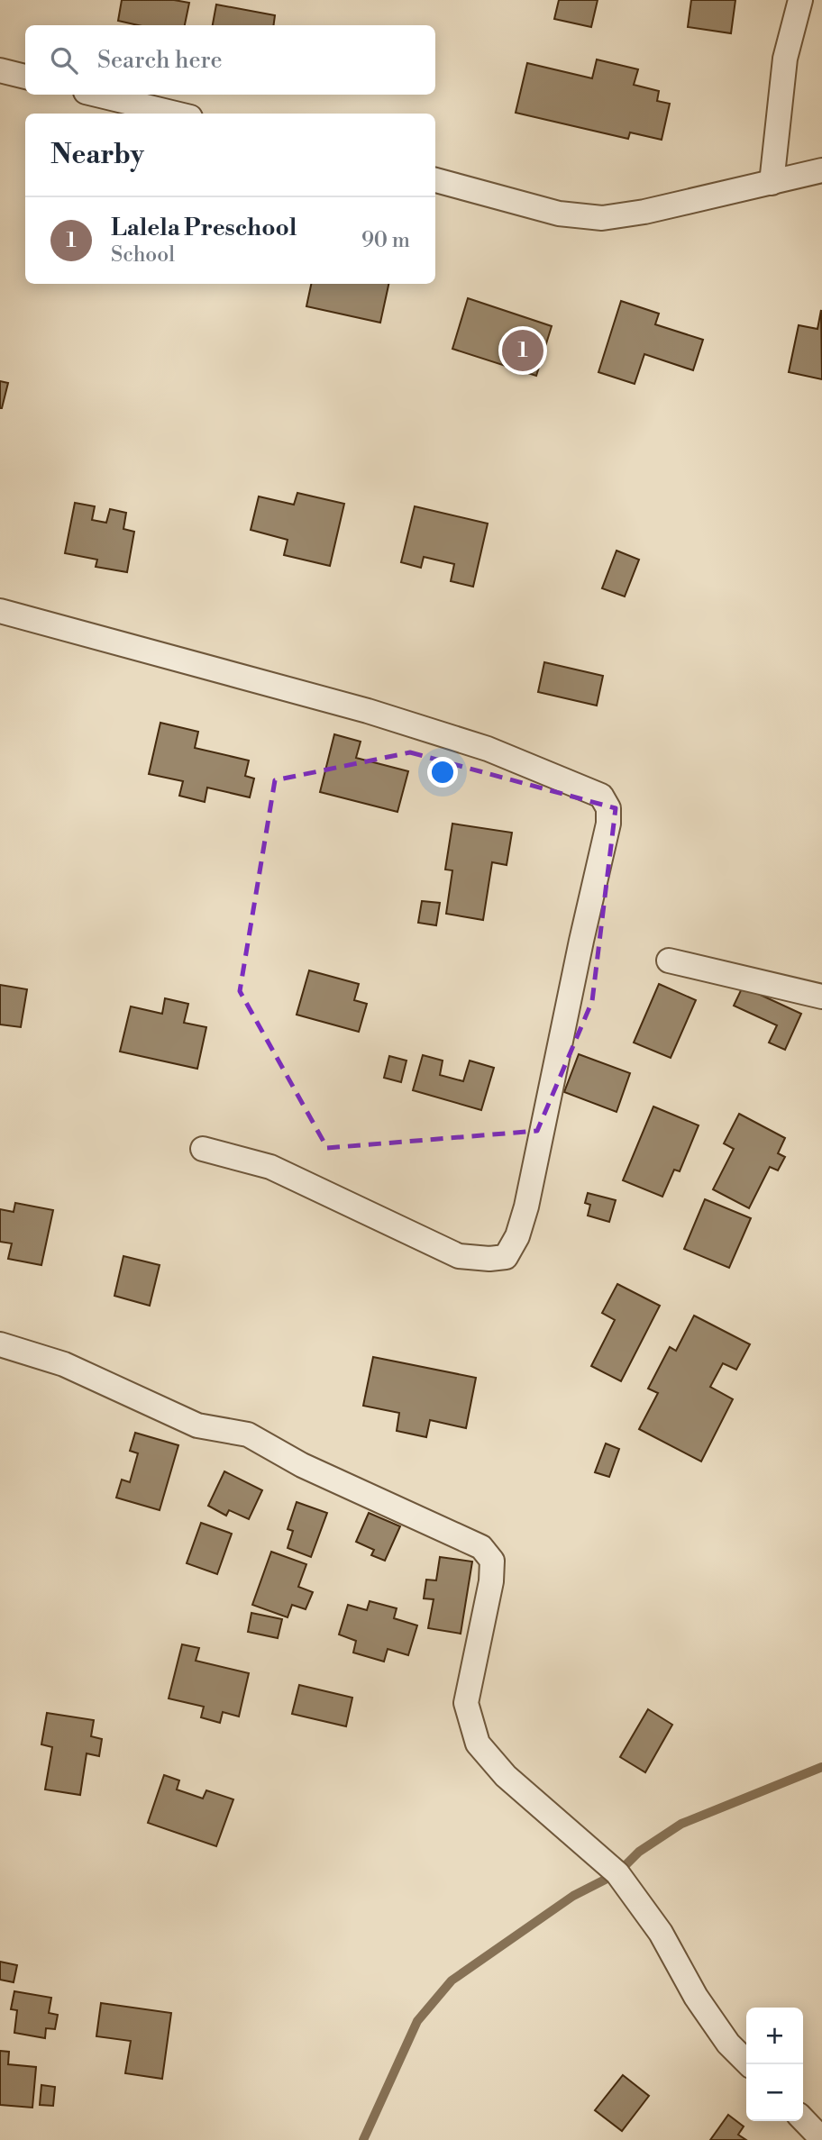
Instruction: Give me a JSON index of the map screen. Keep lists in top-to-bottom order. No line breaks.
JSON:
{"page":{"search":"Search here","heading":"Nearby","list":[{"mark":"1","name":"Lalela Preschool","note":"School","value":"90 m"}],"pins":"1","map_buttons":["+","−"]}}
